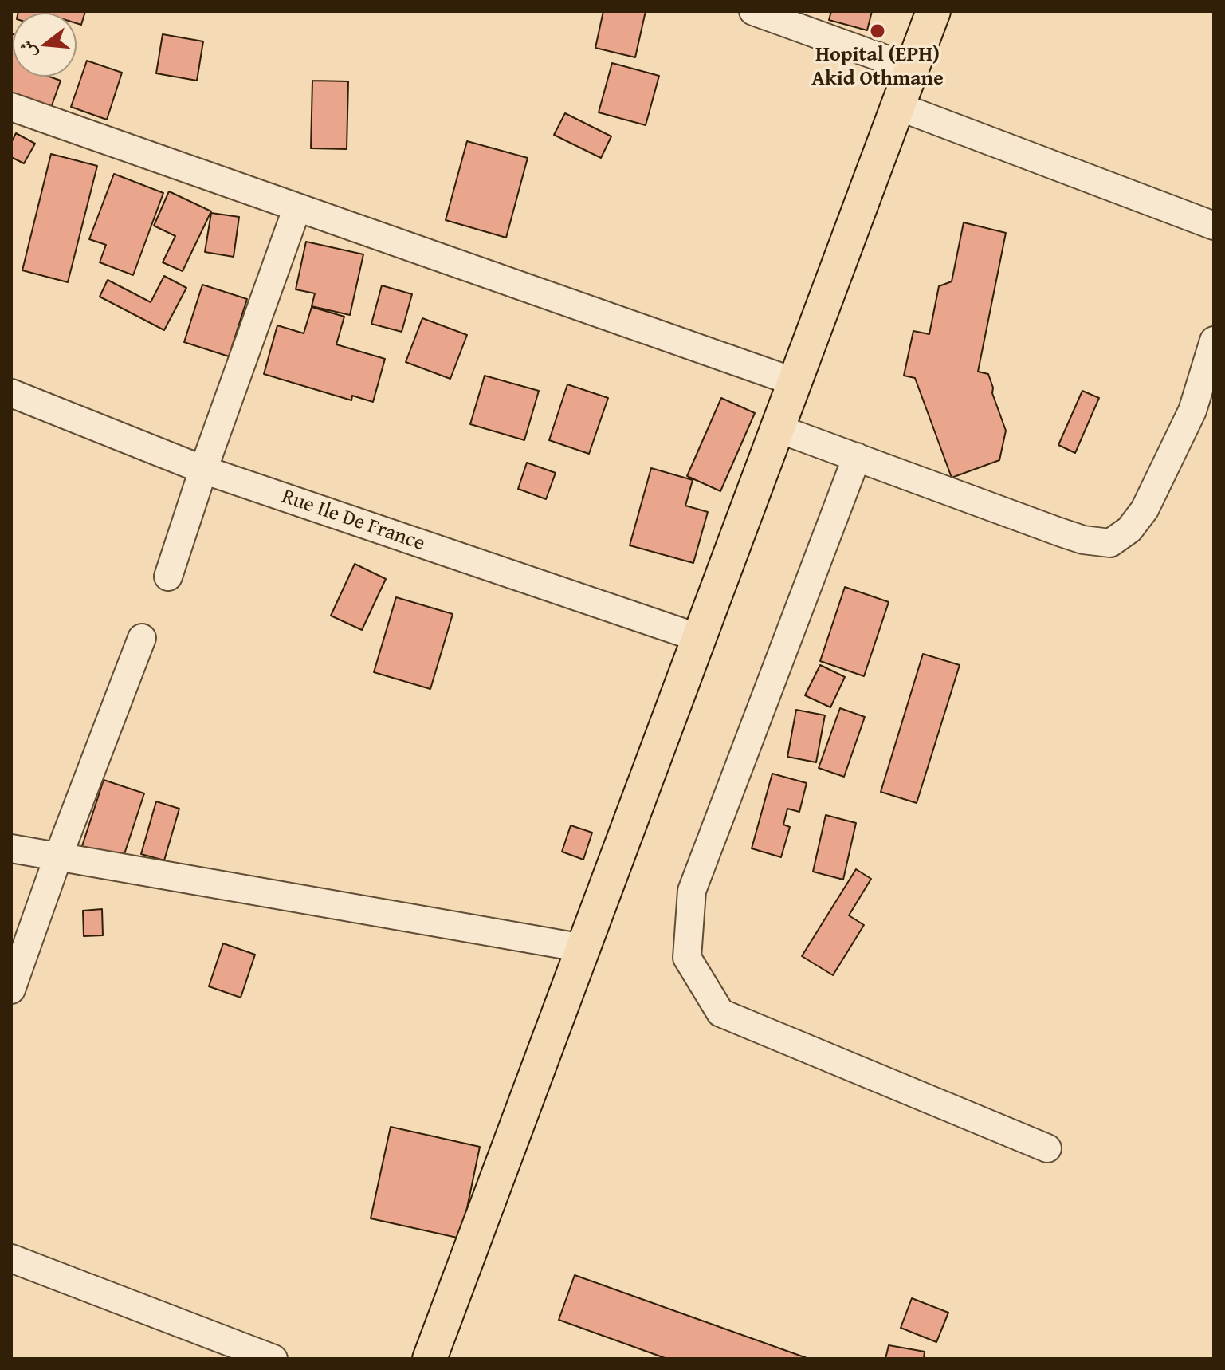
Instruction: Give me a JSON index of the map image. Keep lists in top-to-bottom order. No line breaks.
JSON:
{"streets":{"street":["Rue Ile De France"]},"places":["Hopital (EPH) Akid Othmane"],"north":"left"}
